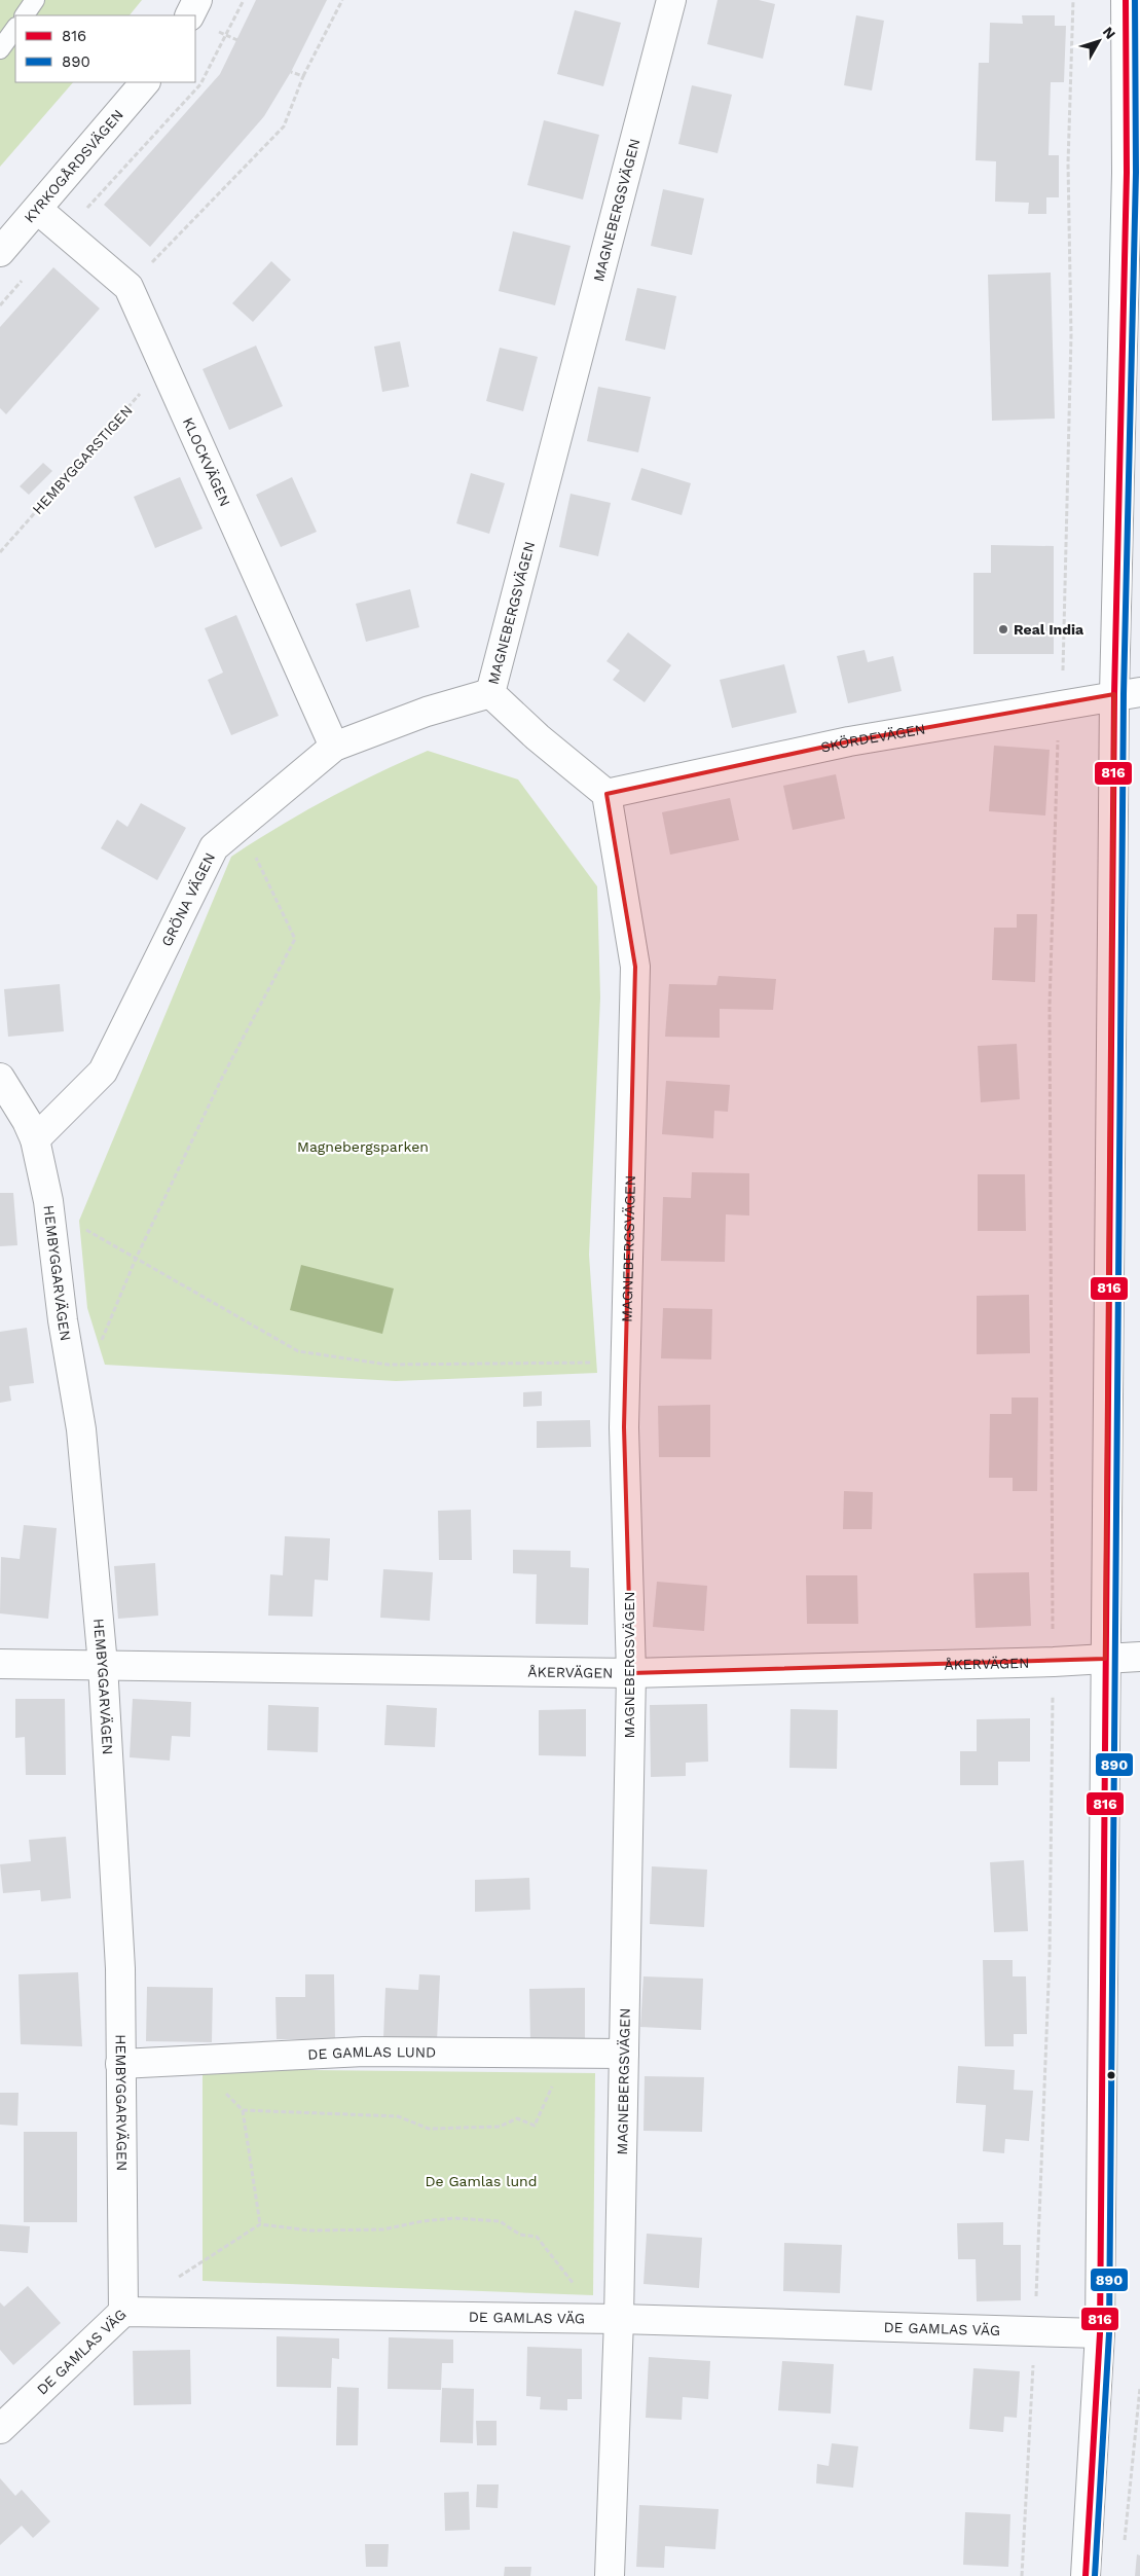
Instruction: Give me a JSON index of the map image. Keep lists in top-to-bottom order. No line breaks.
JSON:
{"streets":{"street":["KYRKOGÅRDSVÄGEN","MAGNEBERGSVÄGEN","KLOCKVÄGEN","SKÖRDEVÄGEN","GRÖNA VÄGEN","HEMBYGGARVÄGEN","ÅKERVÄGEN","DE GAMLAS LUND","DE GAMLAS VÄG"],"path":["HEMBYGGARSTIGEN"]},"crossings":[["KYRKOGÅRDSVÄGEN","KLOCKVÄGEN"],["MAGNEBERGSVÄGEN","SKÖRDEVÄGEN"],["MAGNEBERGSVÄGEN","GRÖNA VÄGEN"],["MAGNEBERGSVÄGEN","ÅKERVÄGEN"],["MAGNEBERGSVÄGEN","DE GAMLAS LUND"],["MAGNEBERGSVÄGEN","DE GAMLAS VÄG"],["HEMBYGGARSTIGEN","KLOCKVÄGEN"],["KLOCKVÄGEN","GRÖNA VÄGEN"],["GRÖNA VÄGEN","HEMBYGGARVÄGEN"],["HEMBYGGARVÄGEN","ÅKERVÄGEN"],["HEMBYGGARVÄGEN","DE GAMLAS LUND"],["HEMBYGGARVÄGEN","DE GAMLAS VÄG"]],"parks":["Magnebergsparken","De Gamlas lund"],"places":["Real India"],"lines":["transit line 816","transit line 890"],"legend":["816","890"],"north":"top right"}
